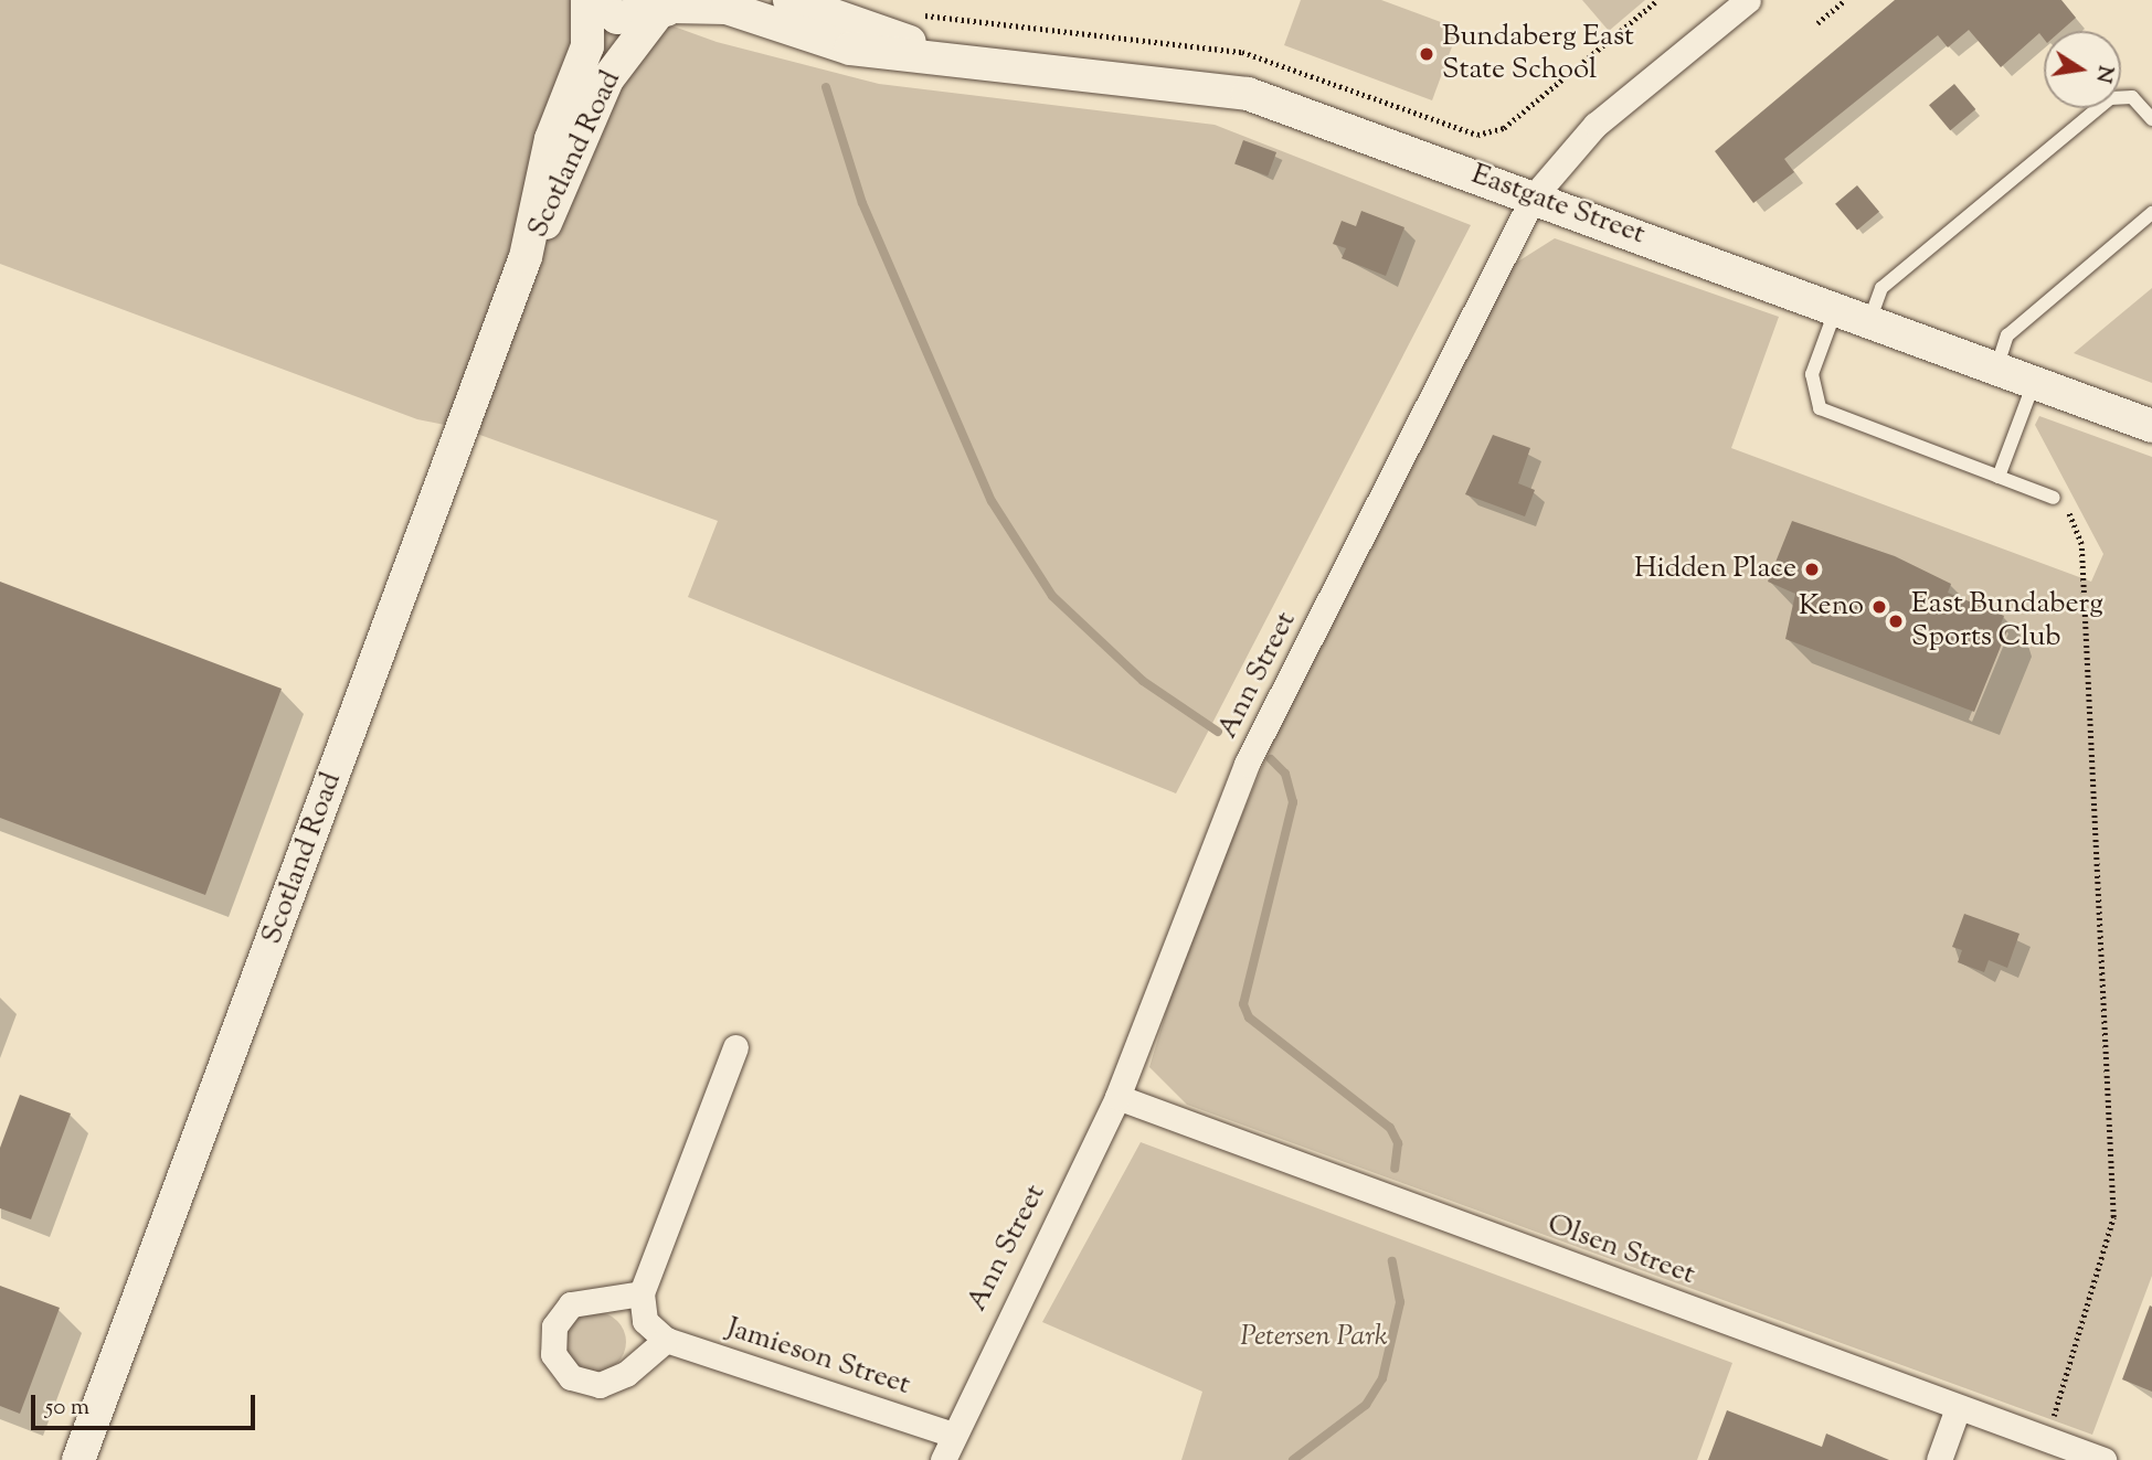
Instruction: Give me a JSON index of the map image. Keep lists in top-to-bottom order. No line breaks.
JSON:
{"streets":{"street":["Scotland Road","Eastgate Street","Ann Street","Olsen Street","Jamieson Street"]},"crossings":[["Scotland Road","Eastgate Street"],["Eastgate Street","Ann Street"],["Ann Street","Olsen Street"],["Ann Street","Jamieson Street"]],"parks":["Petersen Park"],"places":["Bundaberg East State School","Hidden Place","Keno","East Bundaberg Sports Club"],"scale_bar":"50 m","north":"right"}
